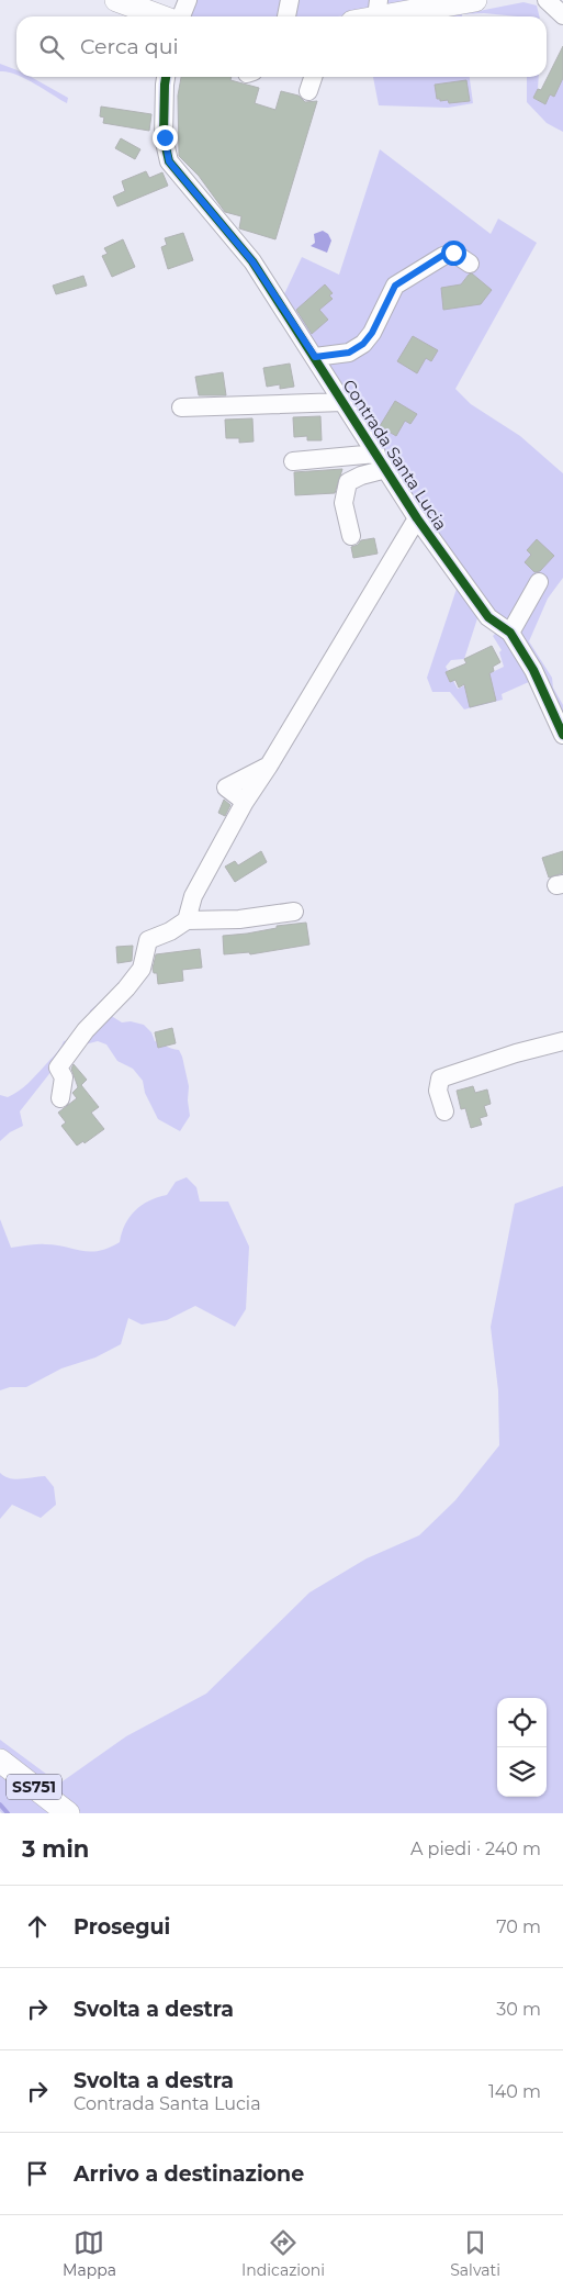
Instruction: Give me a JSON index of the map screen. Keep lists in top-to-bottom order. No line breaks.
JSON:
{"streets":{"main road":["SS751"],"street":["Contrada Santa Lucia"]},"page":{"search":"Cerca qui","heading":["3 min","A piedi · 240 m"],"list":[["Prosegui","70 m"],["Svolta a destra","30 m"],["Svolta a destra","Contrada Santa Lucia","140 m"],"Arrivo a destinazione"],"nav":["Mappa","Indicazioni","Salvati"]}}
